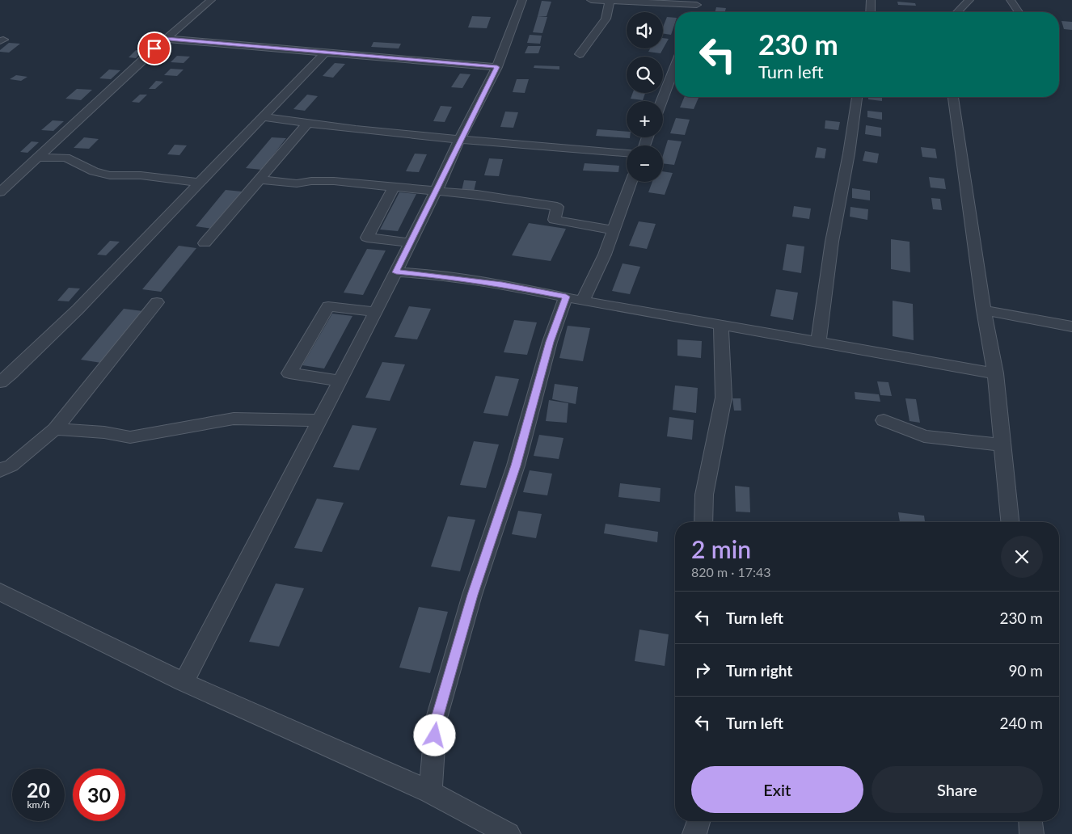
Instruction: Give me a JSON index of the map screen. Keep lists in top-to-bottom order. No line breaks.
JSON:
{"page":{"map_buttons":["+","−"],"turn":["230 m","Turn left"],"heading":["2 min","820 m · 17:43"],"list":[{"name":"Turn left","value":"230 m"},{"name":"Turn right","value":"90 m"},{"name":"Turn left","value":"240 m"}],"buttons":["Exit","Share"],"speed":"20 km/h","limit":"30"}}
